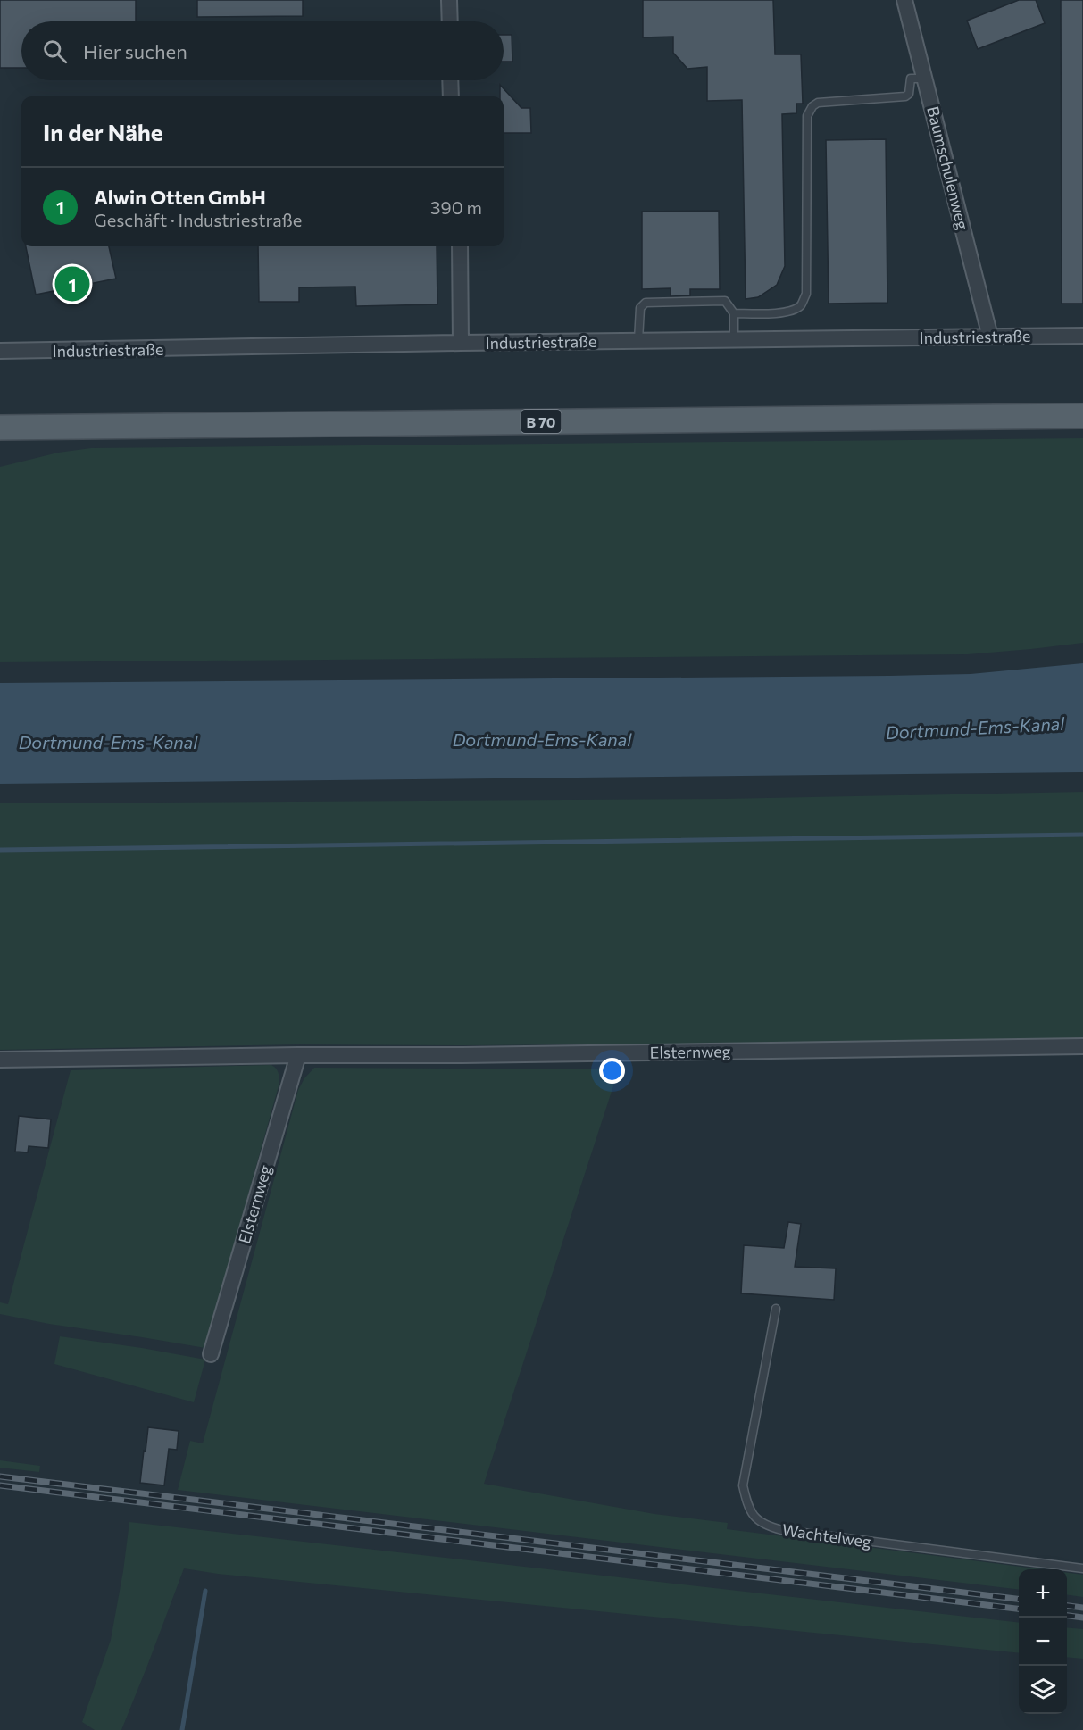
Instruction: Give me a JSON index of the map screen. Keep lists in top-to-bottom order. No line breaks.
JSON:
{"streets":{"main road":["B 70"],"street":["Baumschulenweg","Industriestraße","Elsternweg"],"lane":["Wachtelweg"]},"crossings":[["Baumschulenweg","Industriestraße"]],"water":["Dortmund-Ems-Kanal"],"page":{"search":"Hier suchen","heading":"In der Nähe","list":[{"mark":"1","name":"Alwin Otten GmbH","note":"Geschäft · Industriestraße","value":"390 m"}],"pins":"1","map_buttons":["+","−"]}}
